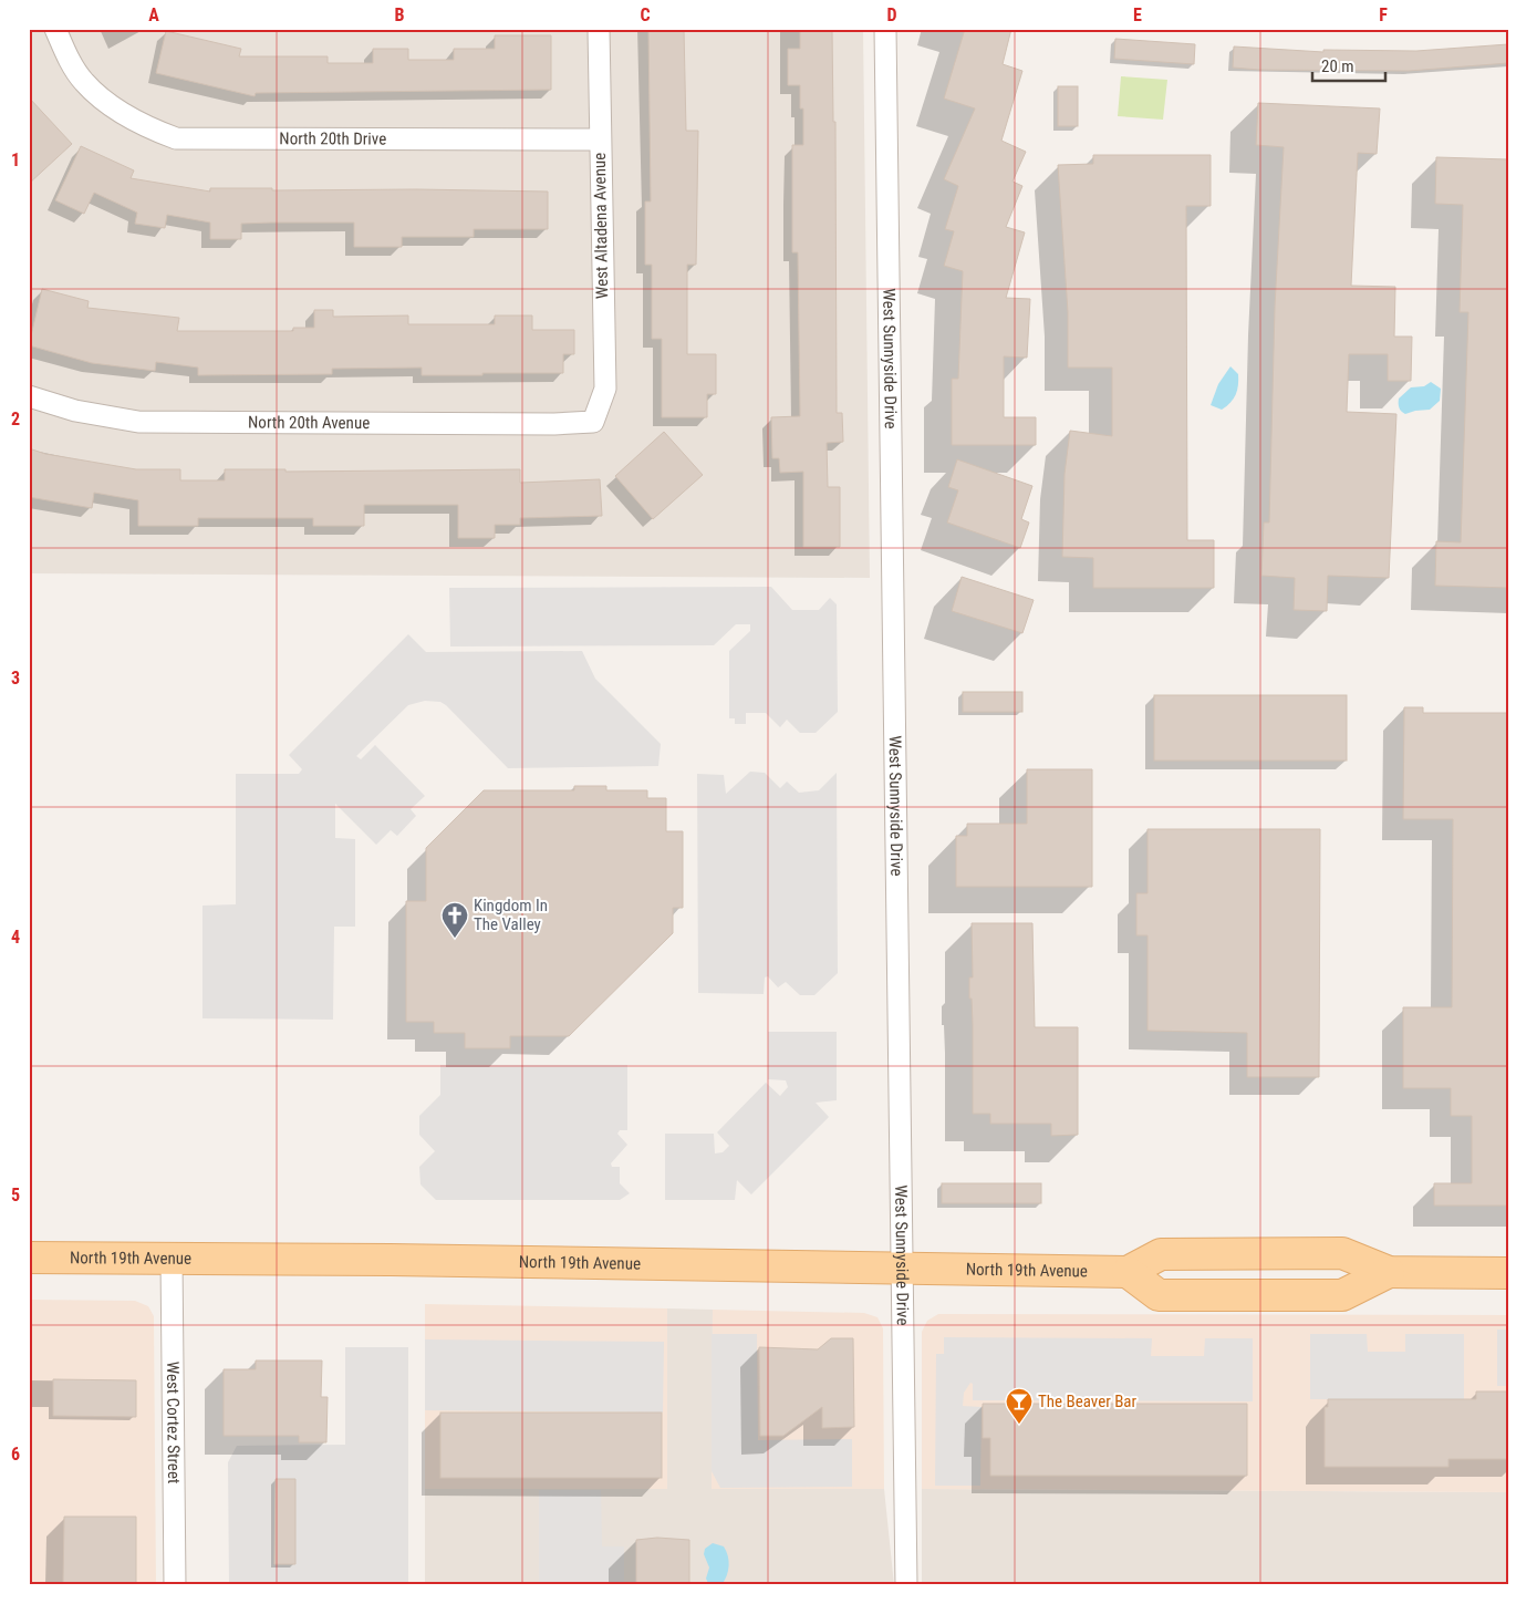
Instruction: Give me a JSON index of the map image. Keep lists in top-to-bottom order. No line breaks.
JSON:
{"streets":{"main road":["North 19th Avenue"],"street":["North 20th Drive","West Altadena Avenue","West Sunnyside Drive","North 20th Avenue","West Cortez Street"]},"crossings":[["North 20th Drive","West Altadena Avenue"],["West Altadena Avenue","North 20th Avenue"],["West Sunnyside Drive","North 19th Avenue"],["North 19th Avenue","West Cortez Street"]],"places":{"church":["Kingdom In The Valley"],"bar":["The Beaver Bar"]},"scale_bar":"20 m","grid":{"columns":["A","B","C","D","E","F"],"rows":["1","2","3","4","5","6"]}}
